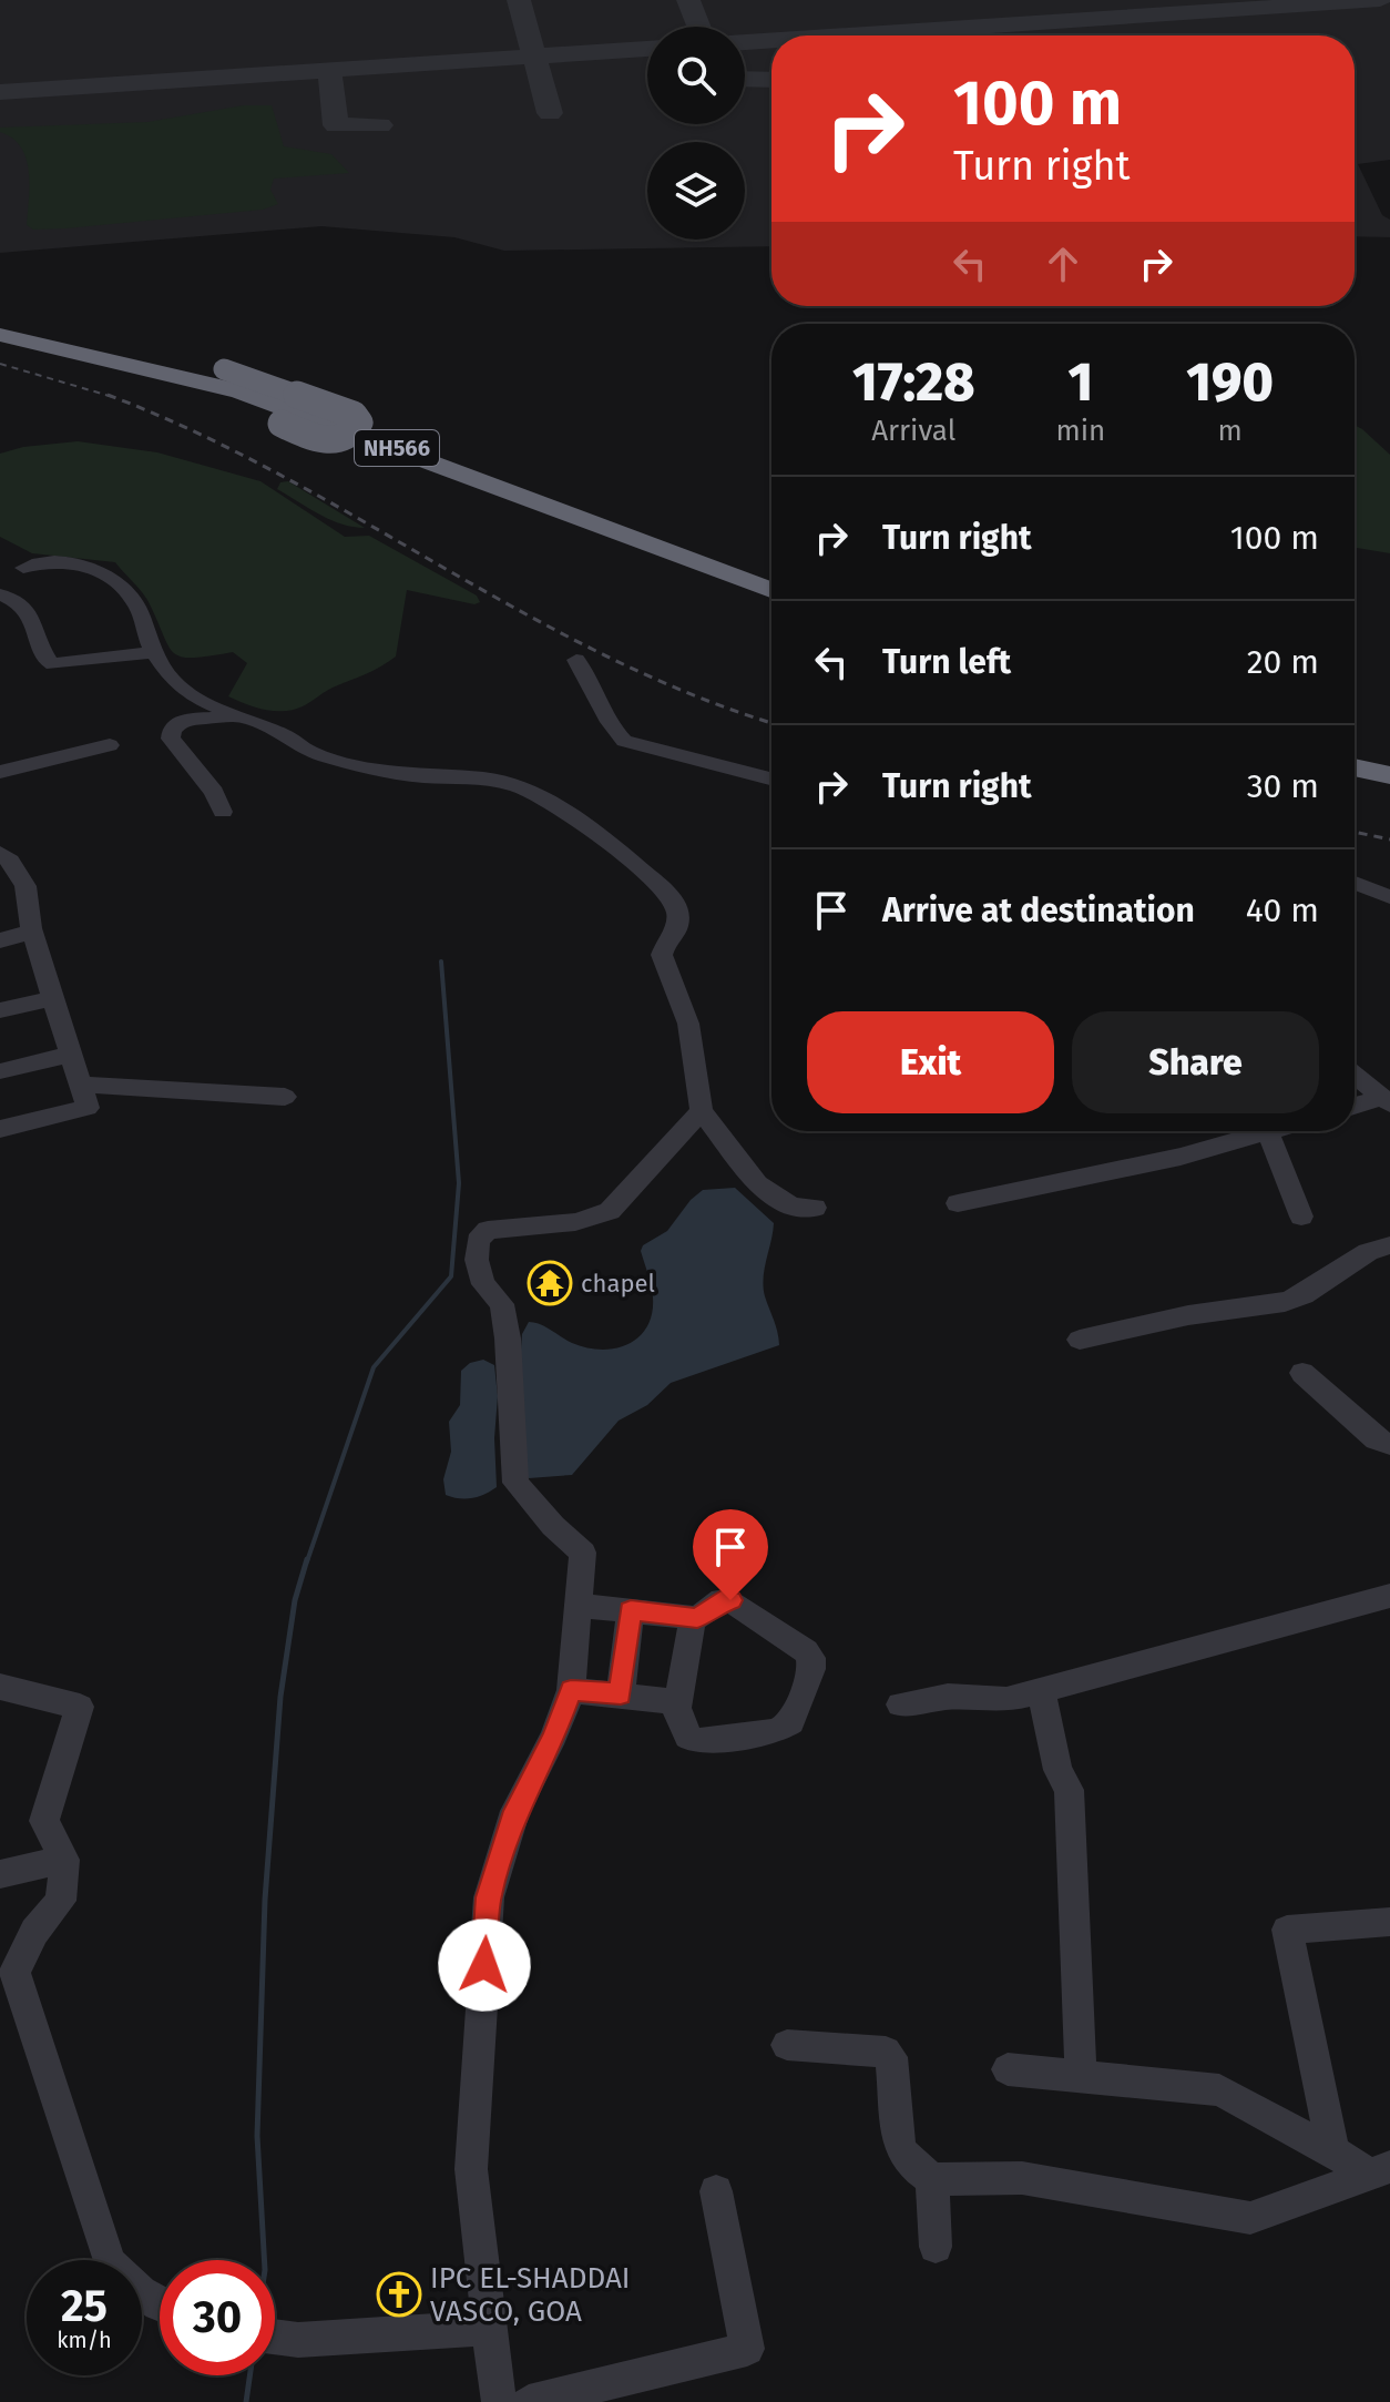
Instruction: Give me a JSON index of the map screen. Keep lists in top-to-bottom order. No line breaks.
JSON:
{"streets":{"highway":["NH566"]},"places":{"temple":["chapel"],"church":["IPC EL-SHADDAI VASCO, GOA"]},"page":{"turn":["100 m","Turn right"],"eta":["17:28","Arrival","1","min","190","m"],"list":[{"name":"Turn right","value":"100 m"},{"name":"Turn left","value":"20 m"},{"name":"Turn right","value":"30 m"},{"name":"Arrive at destination","value":"40 m"}],"buttons":["Exit","Share"],"speed":"25 km/h","limit":"30"}}
